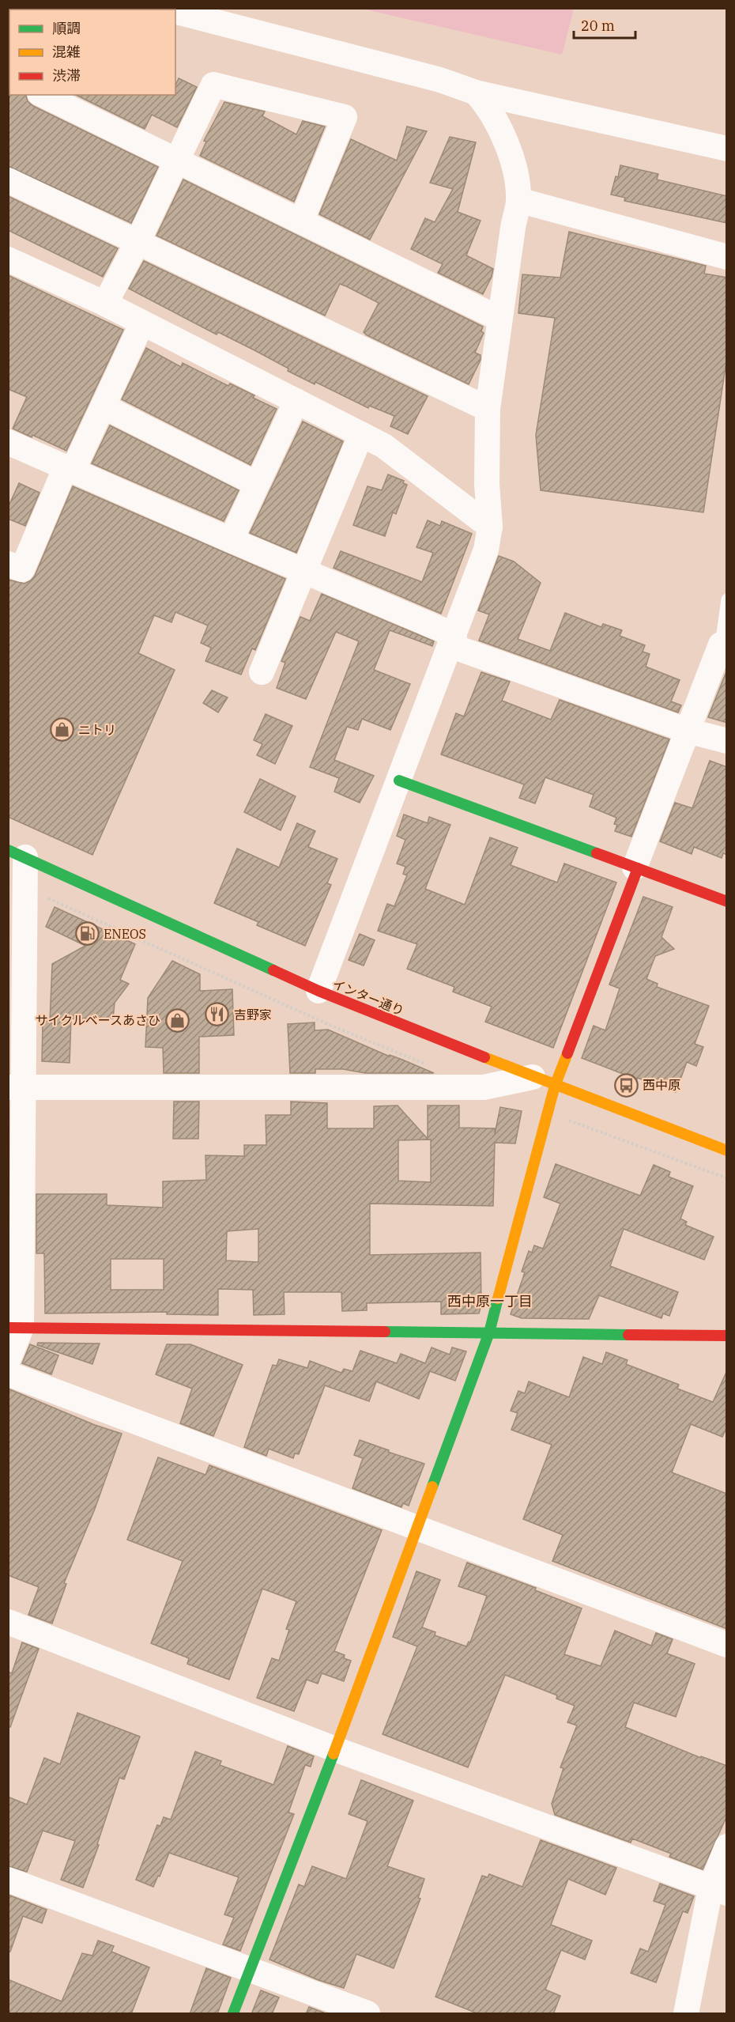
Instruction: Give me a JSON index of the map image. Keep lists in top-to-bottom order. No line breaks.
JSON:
{"streets":{"street":["インター通り"]},"districts":["西中原一丁目"],"places":{"shop":["ニトリ","サイクルベースあさひ"],"fuel station":["ENEOS"],"restaurant":["吉野家"],"bus stop":["西中原"]},"legend":["順調","混雑","渋滞"],"scale_bar":"20 m"}
